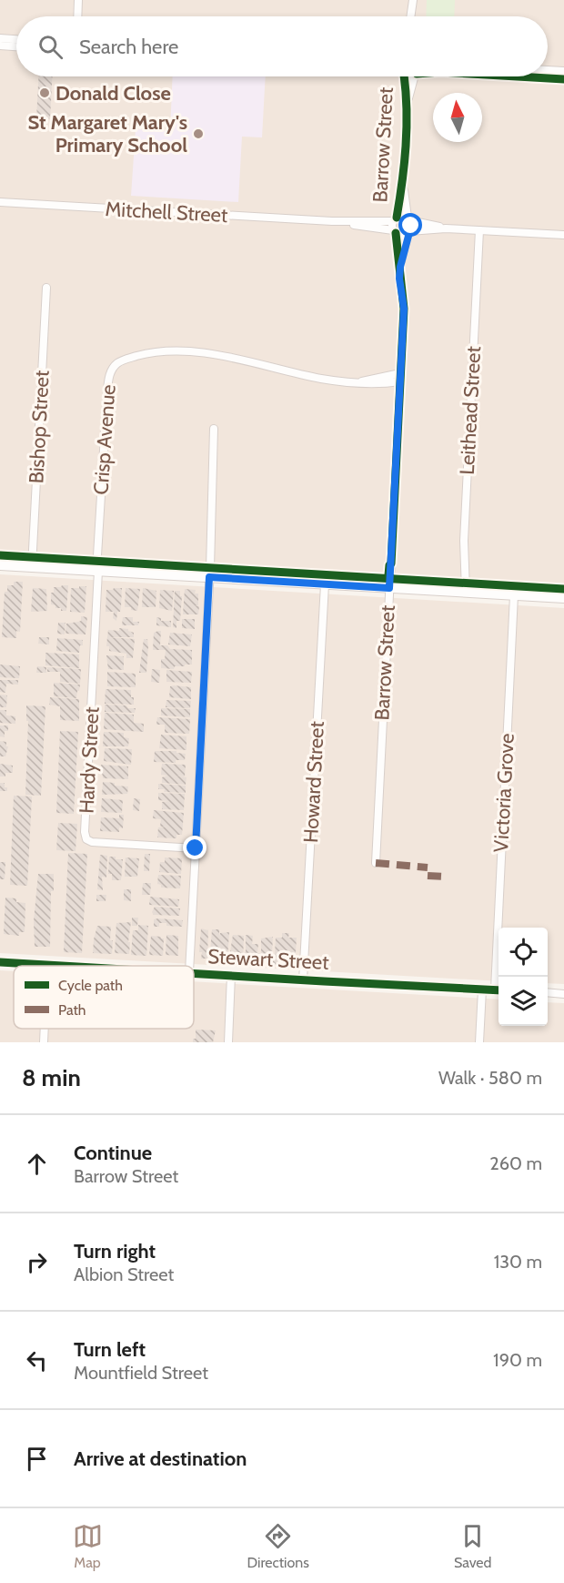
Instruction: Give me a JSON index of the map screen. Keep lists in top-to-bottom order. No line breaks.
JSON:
{"streets":{"street":["Barrow Street","Mitchell Street","Leithead Street","Bishop Street","Crisp Avenue","Hardy Street","Howard Street","Victoria Grove","Stewart Street"]},"crossings":[["Barrow Street","Mitchell Street"],["Barrow Street","Crisp Avenue"],["Crisp Avenue","Hardy Street"],["Howard Street","Stewart Street"]],"places":["Donald Close","St Margaret Mary's Primary School"],"legend":["Cycle path","Path"],"north":"top","page":{"search":"Search here","heading":["8 min","Walk · 580 m"],"list":[["Continue","Barrow Street","260 m"],["Turn right","Albion Street","130 m"],["Turn left","Mountfield Street","190 m"],"Arrive at destination"],"nav":["Map","Directions","Saved"]}}
